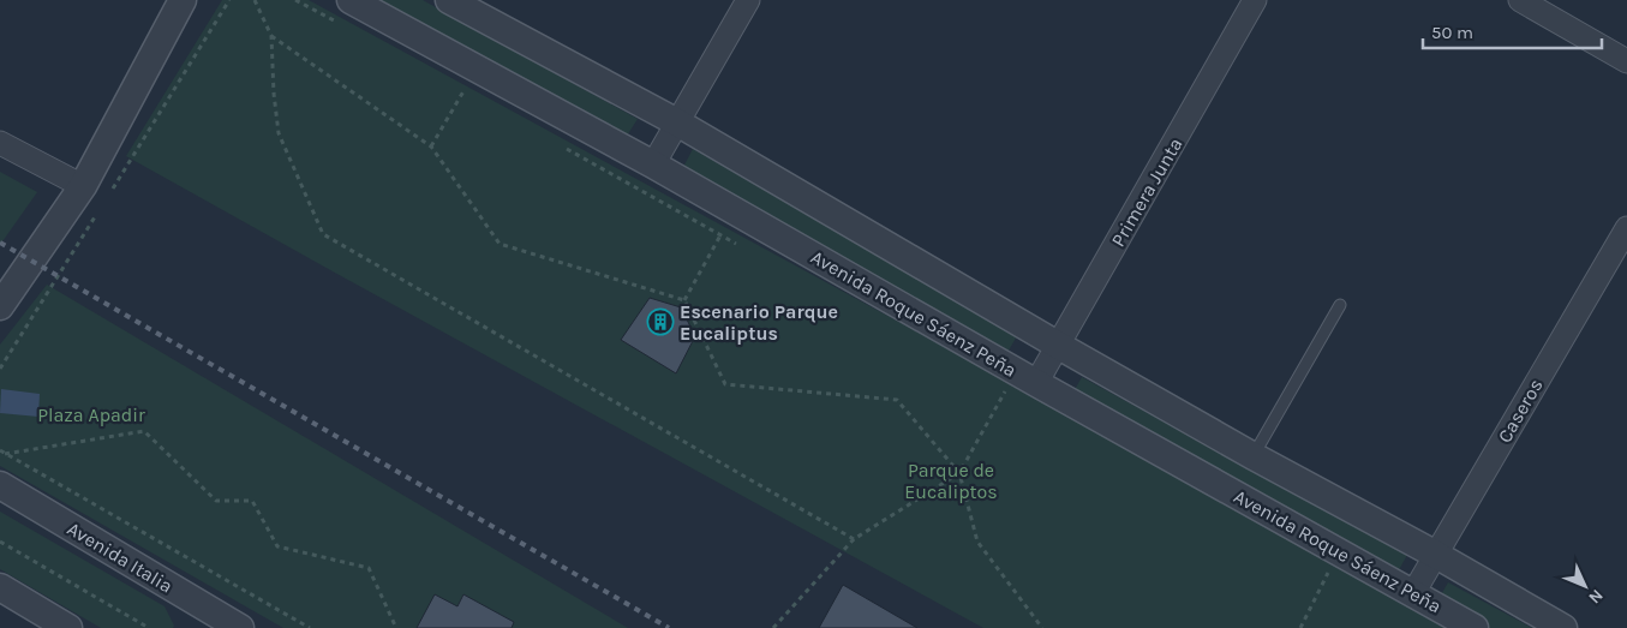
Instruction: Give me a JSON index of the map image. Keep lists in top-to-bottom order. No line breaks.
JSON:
{"streets":{"street":["Primera Junta","Avenida Roque Sáenz Peña","Caseros","Avenida Italia"]},"crossings":[["Primera Junta","Avenida Roque Sáenz Peña"],["Avenida Roque Sáenz Peña","Caseros"]],"parks":["Plaza Apadir","Parque de Eucaliptos"],"places":{"building":["Escenario Parque Eucaliptus"]},"scale_bar":"50 m","north":"bottom right"}
